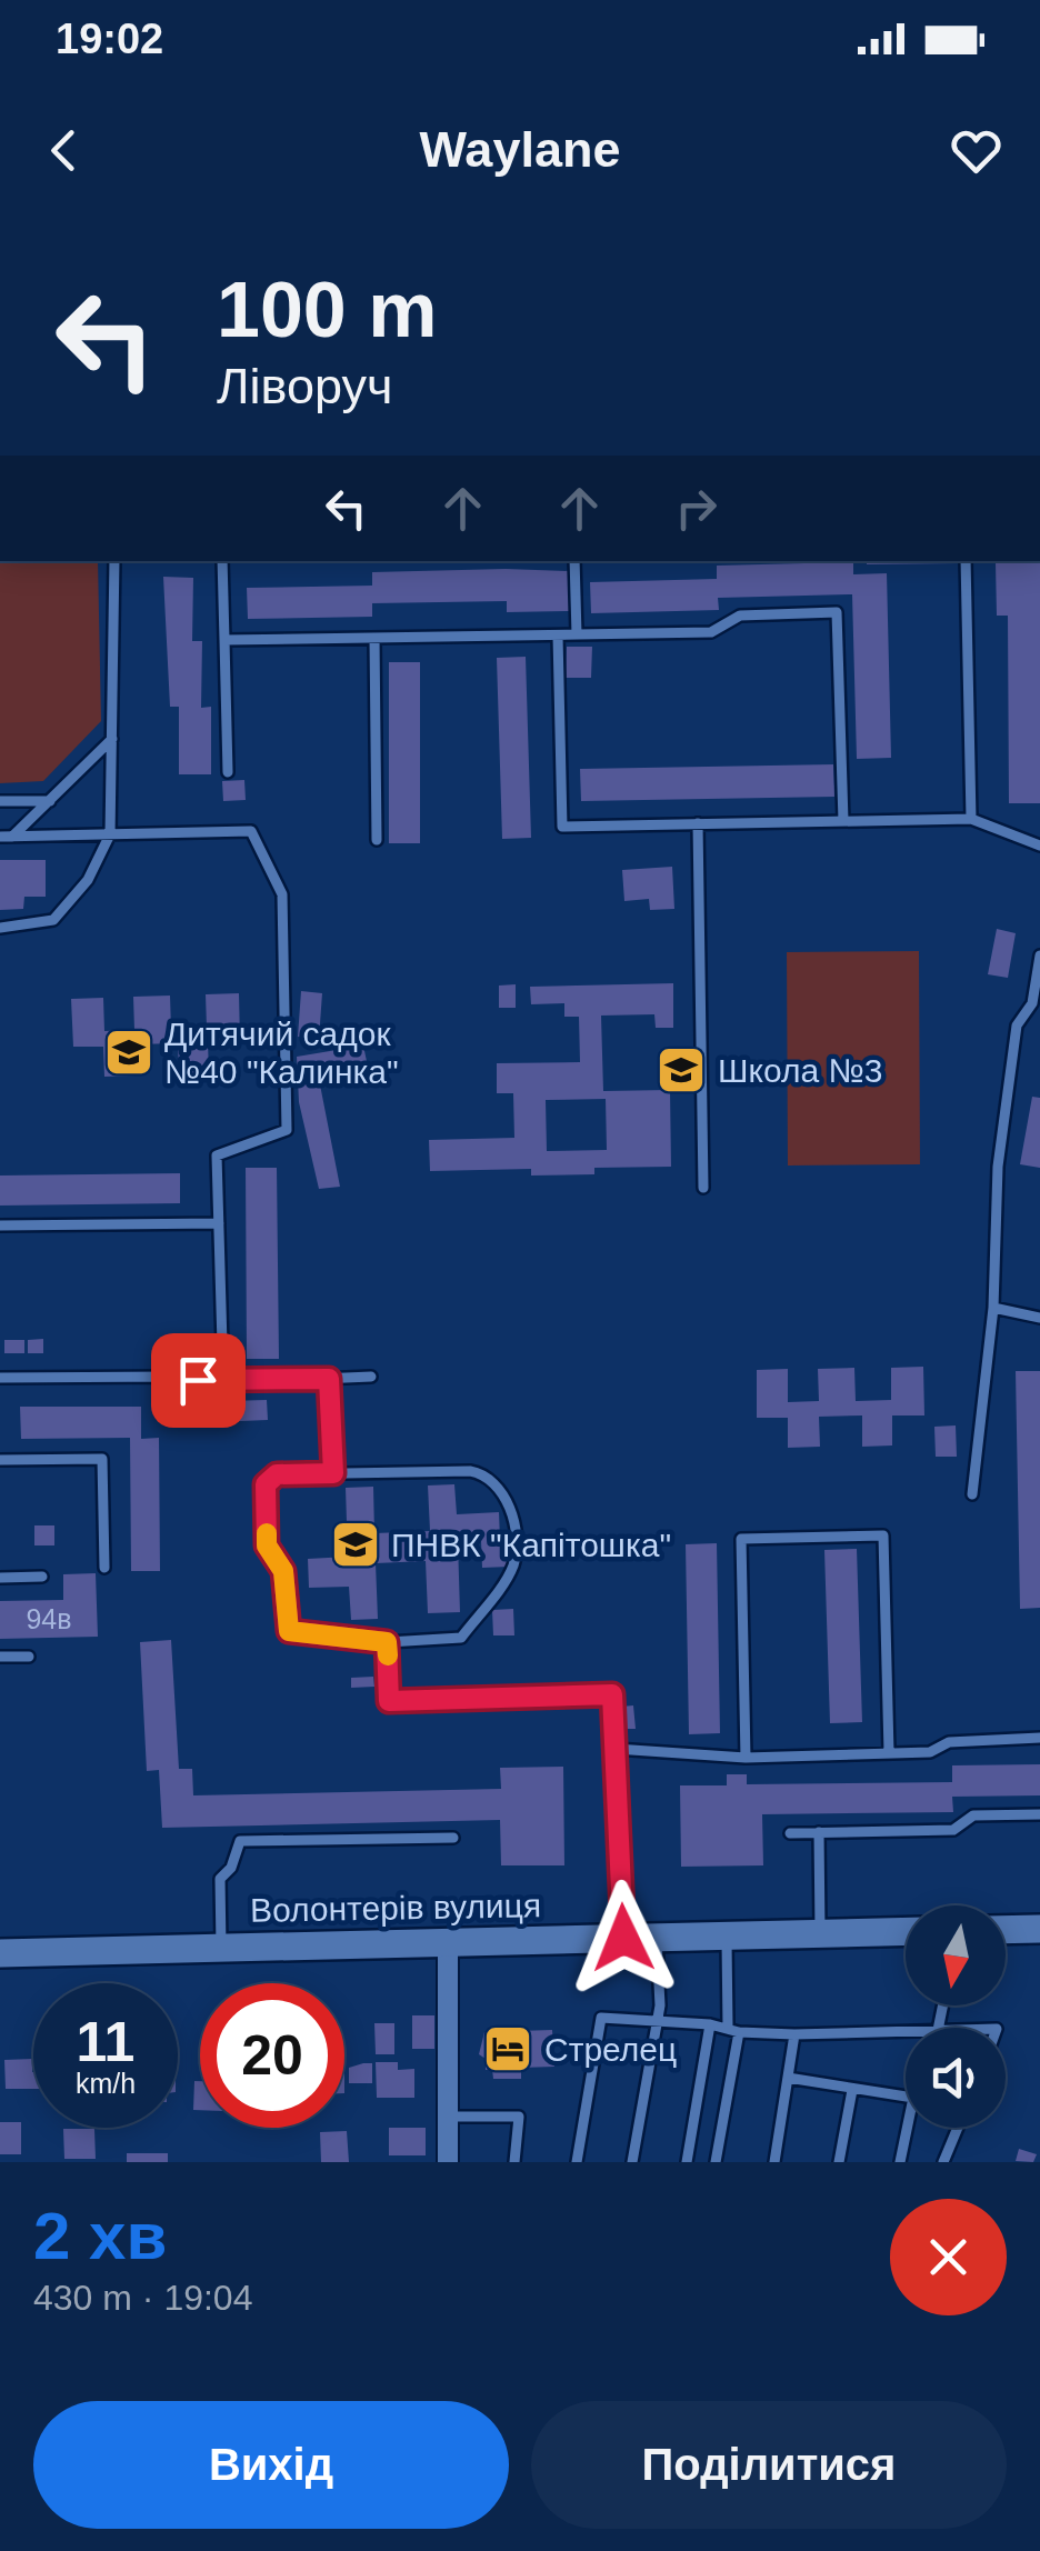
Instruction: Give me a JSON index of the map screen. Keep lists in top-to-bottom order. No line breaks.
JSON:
{"streets":{"street":["Волонтерів вулиця"]},"places":{"school or university":["Дитячий садок №40 \"Калинка\"","Школа №3","ПНВК \"Капітошка\""],"hotel":["Стрелец"]},"house_numbers":["94в"],"north":"bottom","page":{"status":"19:02","header":"Waylane","turn":["100 m","Ліворуч"],"speed":"11 km/h","limit":"20","heading":["2 хв","430 m · 19:04"],"buttons":["Вихід","Поділитися"]}}
